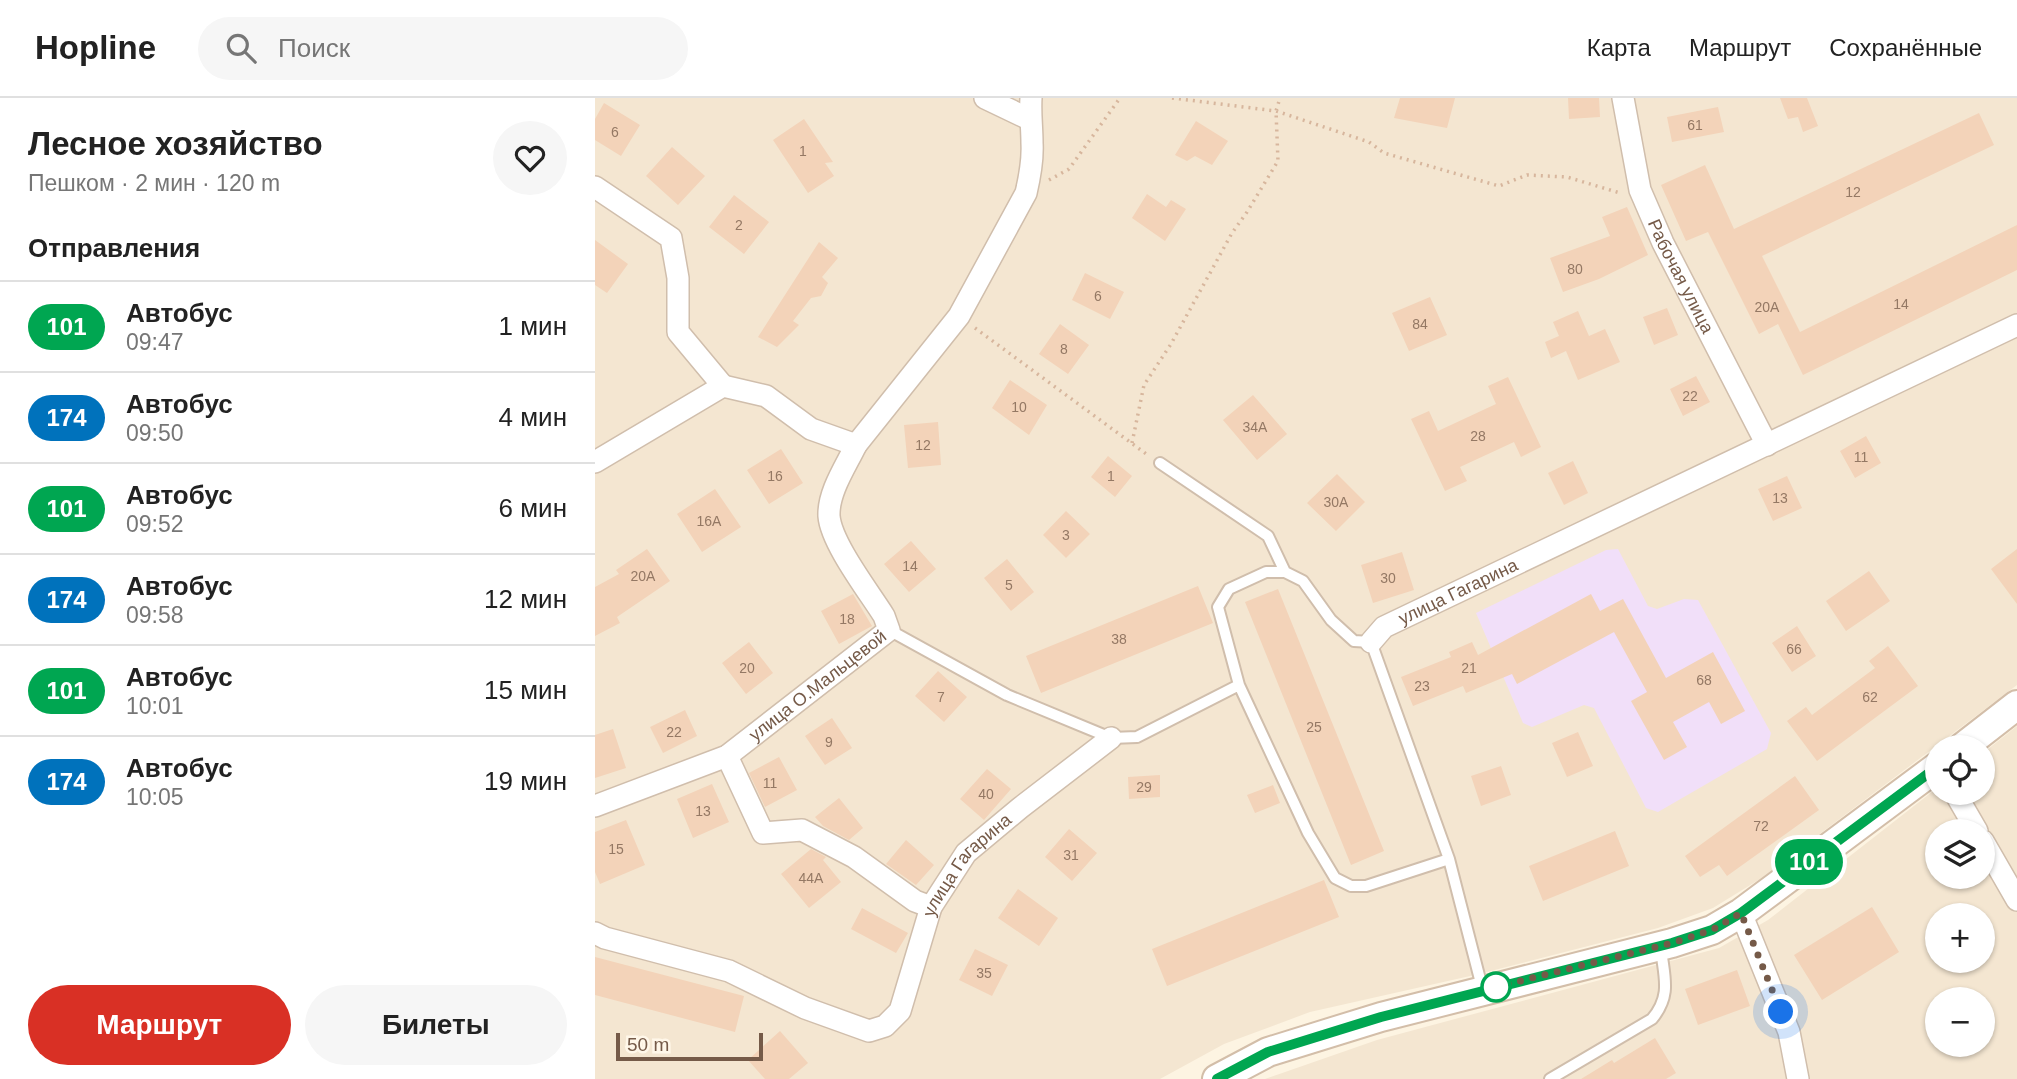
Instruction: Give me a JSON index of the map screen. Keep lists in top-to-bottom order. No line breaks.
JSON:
{"streets":{"street":["Рабочая улица","улица Гагарина","улица О.Мальцевой"]},"crossings":[["Рабочая улица","улица Гагарина"]],"lines":["bus line 101"],"house_numbers":["61","6","1","12","2","80","6","14","20А","84","8","22","10","34А","28","12","11","16","1","13","30А","16А","3","14","20А","30","5","18","38","66","20","21","68","23","7","62","25","22","9","11","29","40","13","72","15","31","44А","35"],"scale_bar":"50 m","page":{"header":"Hopline","search":"Поиск","nav":["Карта","Маршрут","Сохранённые"],"heading":[["Лесное хозяйство","Пешком · 2 мин · 120 m"],"Отправления"],"on_map":"101","list":[{"mark":"101","name":"Автобус","note":"09:47","value":"1 мин"},{"mark":"174","name":"Автобус","note":"09:50","value":"4 мин"},{"mark":"101","name":"Автобус","note":"09:52","value":"6 мин"},{"mark":"174","name":"Автобус","note":"09:58","value":"12 мин"},{"mark":"101","name":"Автобус","note":"10:01","value":"15 мин"},{"mark":"174","name":"Автобус","note":"10:05","value":"19 мин"}],"map_buttons":["+","−"],"buttons":["Маршрут","Билеты"],"scale":"50 m"}}
